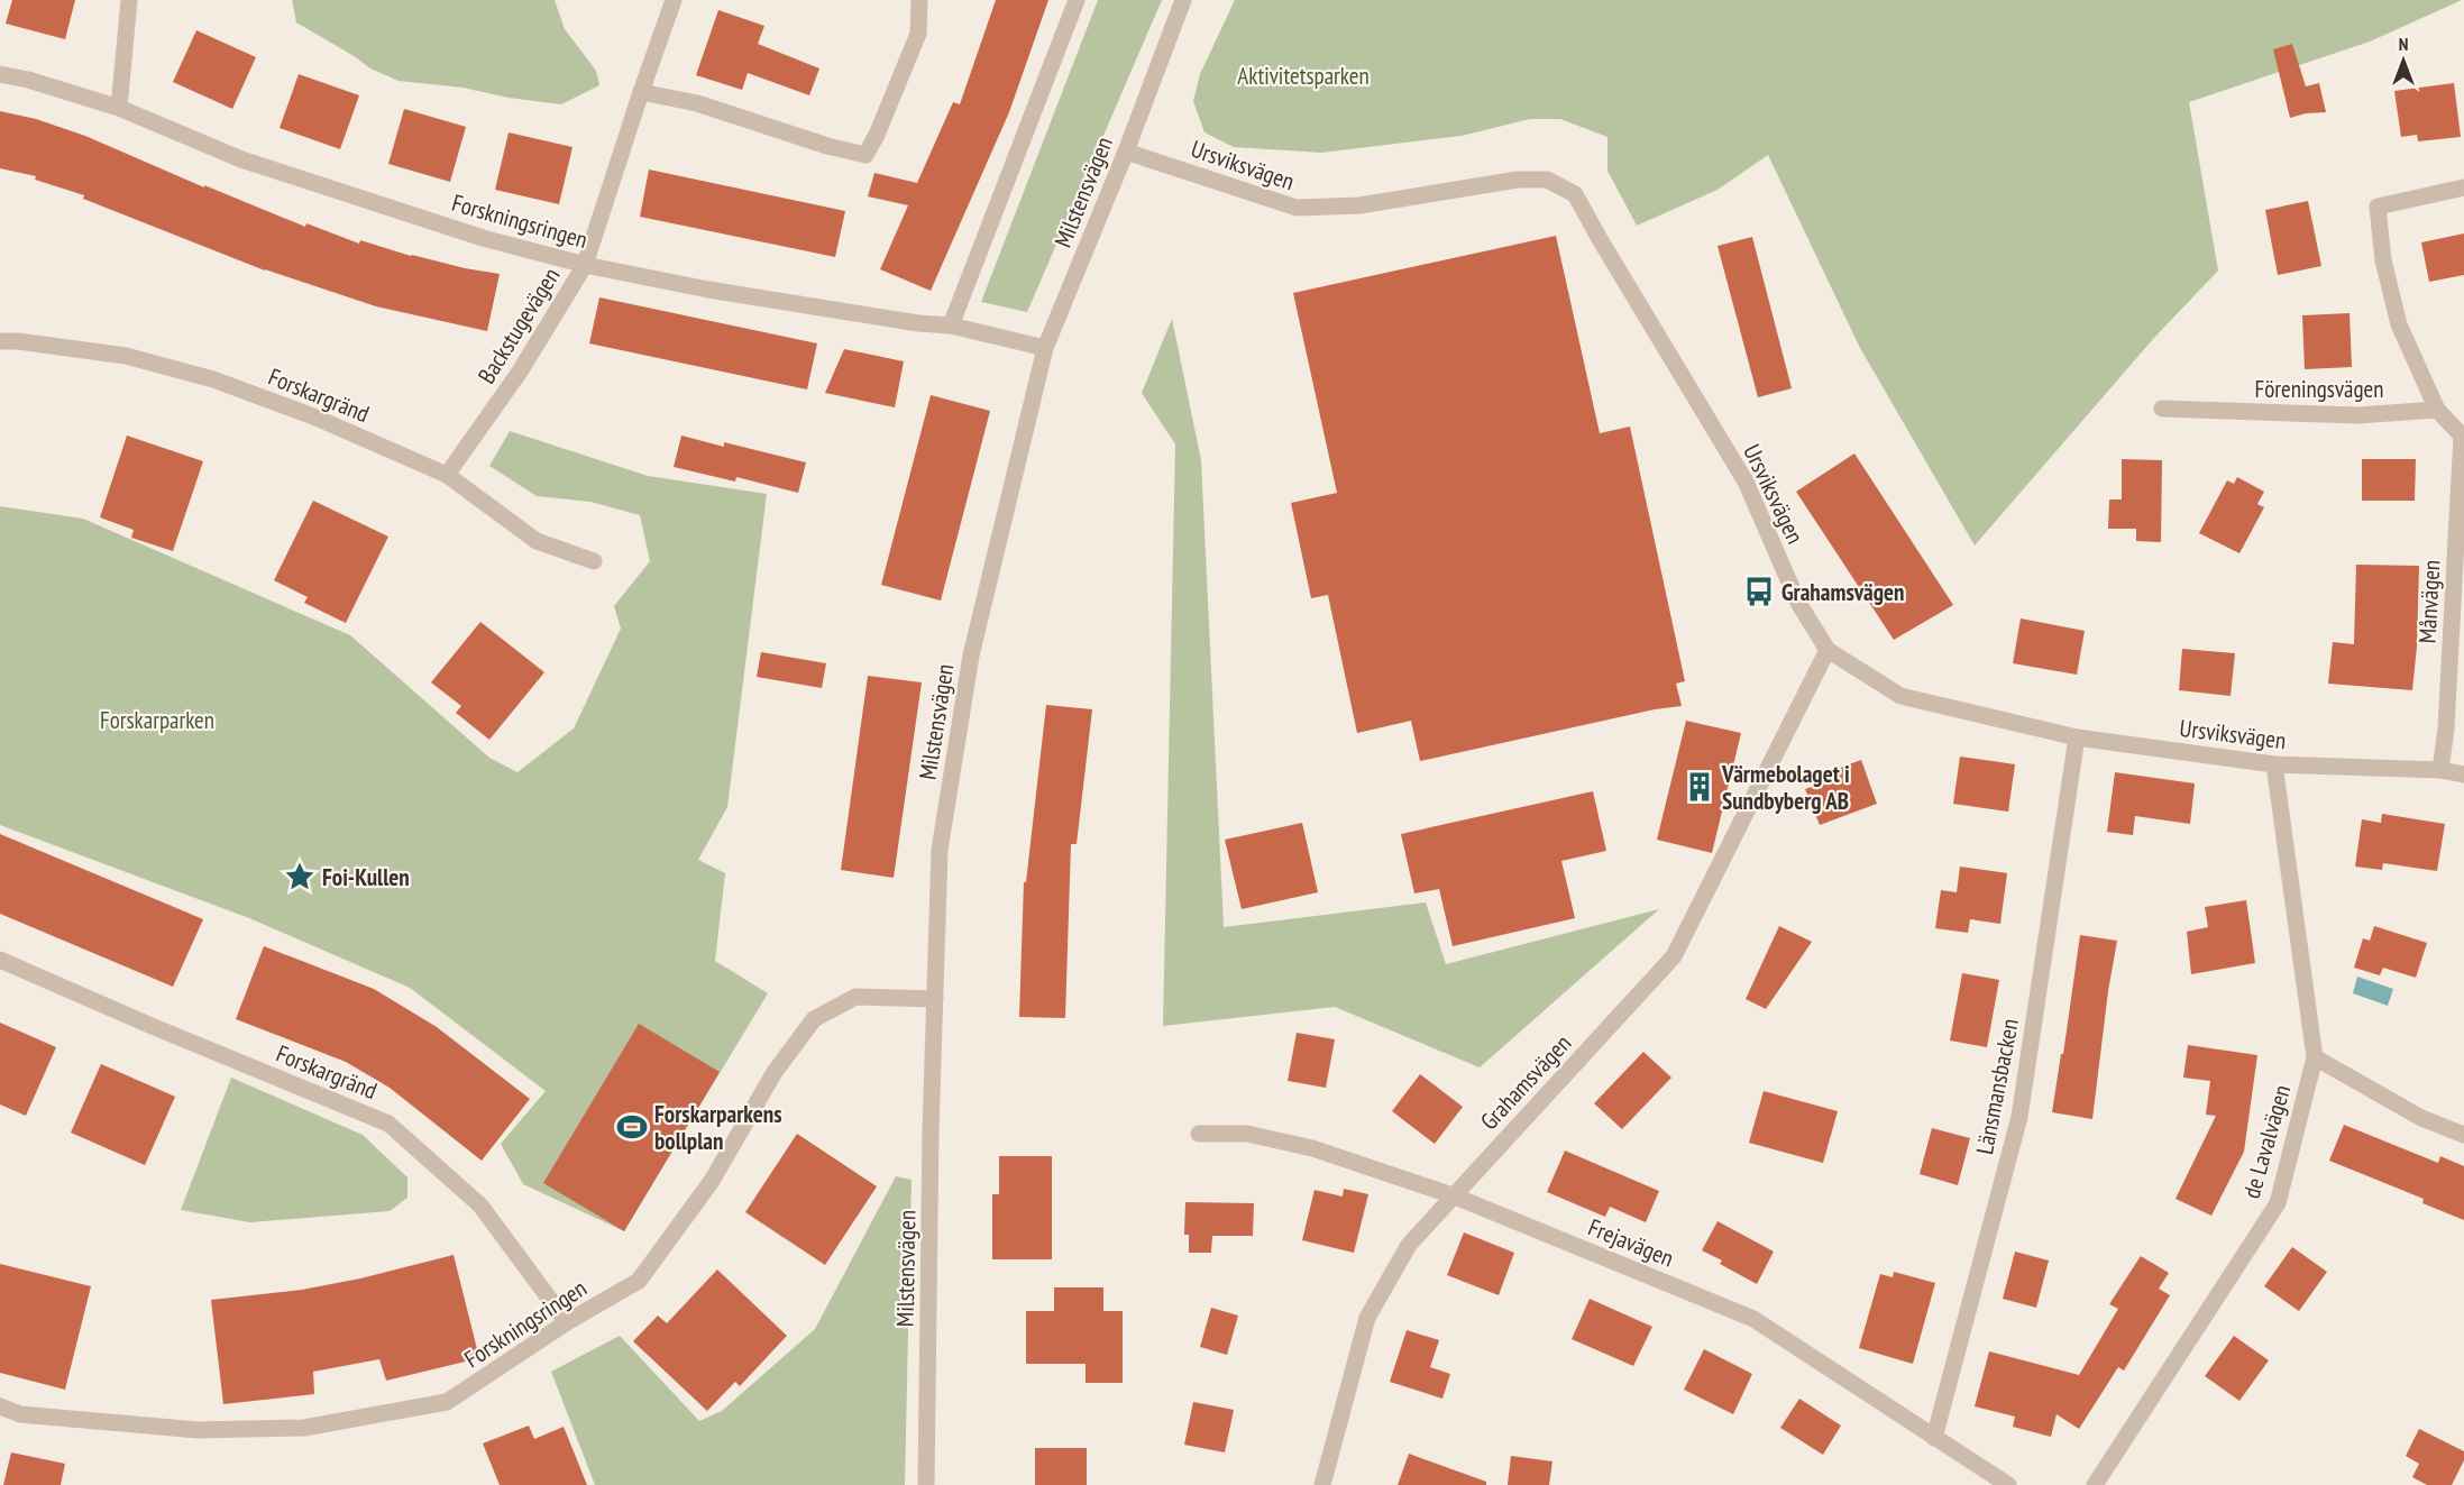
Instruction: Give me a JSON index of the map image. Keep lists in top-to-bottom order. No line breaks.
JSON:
{"streets":{"street":["Ursviksvägen","Milstensvägen","Forskningsringen","Backstugevägen","Föreningsvägen","Forskargränd","Månvägen","Grahamsvägen","Länsmansbacken","de Lavalvägen","Frejavägen"]},"crossings":[["Ursviksvägen","Milstensvägen"],["Ursviksvägen","Månvägen"],["Ursviksvägen","Grahamsvägen"],["Ursviksvägen","Länsmansbacken"],["Ursviksvägen","de Lavalvägen"],["Milstensvägen","Forskningsringen"],["Forskningsringen","Backstugevägen"],["Forskningsringen","Forskargränd"],["Backstugevägen","Forskargränd"],["Grahamsvägen","Frejavägen"],["Länsmansbacken","Frejavägen"]],"parks":["Aktivitetsparken","Forskarparken"],"places":{"bus stop":["Grahamsvägen"],"building":["Värmebolaget i Sundbyberg AB"],"place":["Foi-Kullen"],"sports":["Forskarparkens bollplan"]},"north":"top"}
